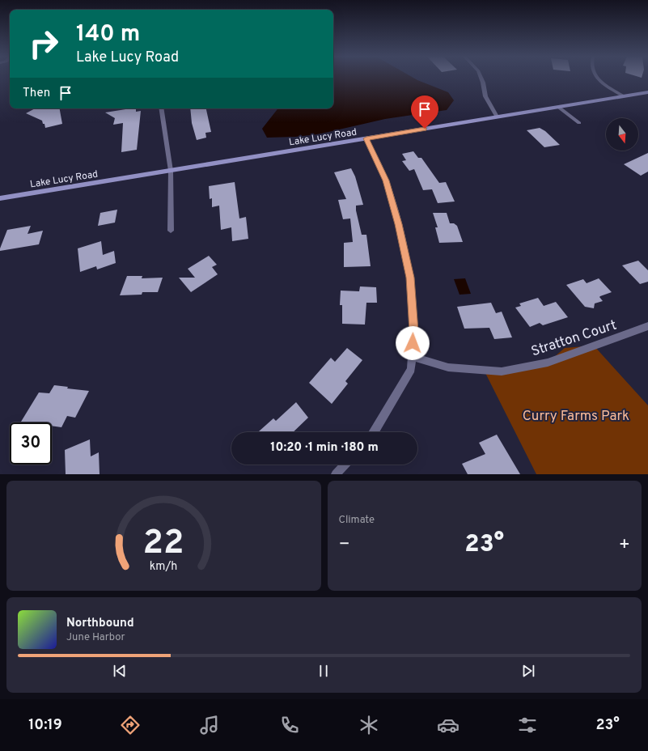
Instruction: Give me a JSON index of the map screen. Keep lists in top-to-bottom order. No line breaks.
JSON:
{"streets":{"street":["Lake Lucy Road","Stratton Court"]},"parks":["Curry Farms Park"],"north":"bottom","page":{"turn":["140 m","Lake Lucy Road"],"then":"Then","limit":"30","trip":"10:20 · 1 min · 180 m","tile":"Climate","heat":["−","23°","+"],"song":["Northbound","June Harbor"],"tabs":["10:19","23°"],"gauge":["22","km/h"]}}
